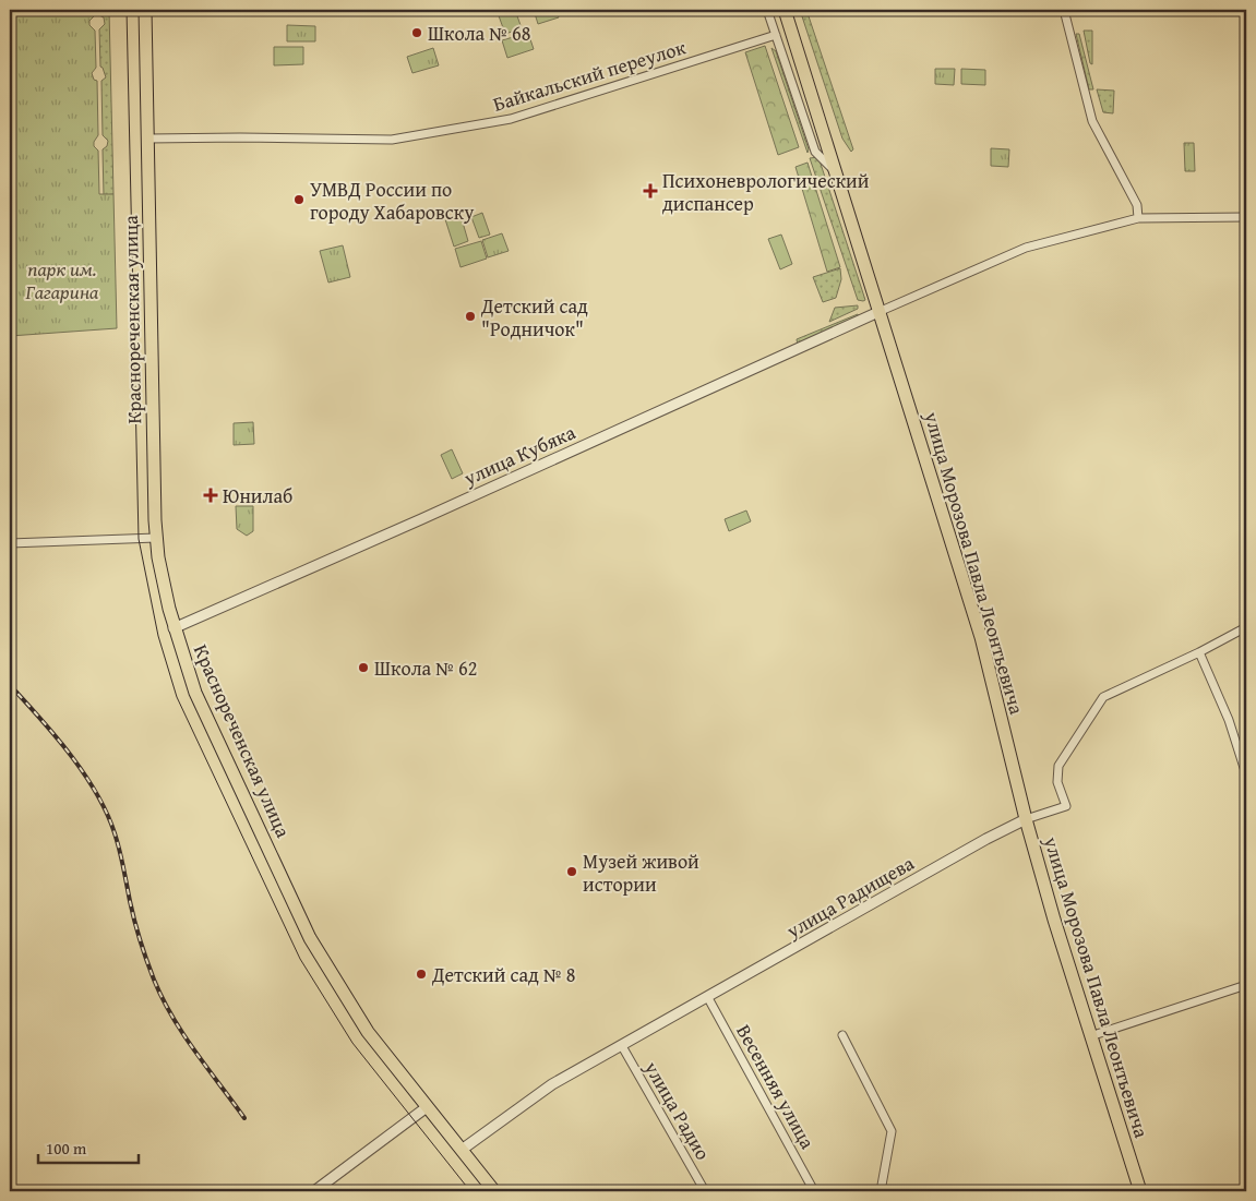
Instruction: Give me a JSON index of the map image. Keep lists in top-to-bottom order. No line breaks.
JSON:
{"streets":{"main road":["Краснореченская улица","улица Морозова Павла Леонтьевича"],"street":["Байкальский переулок","улица Кубяка","улица Радищева","Весенняя улица","улица Радио"]},"crossings":[["Байкальский переулок","Краснореченская улица"],["Краснореченская улица","улица Кубяка"],["Краснореченская улица","улица Радищева"],["улица Кубяка","улица Морозова Павла Леонтьевича"],["улица Морозова Павла Леонтьевича","улица Радищева"],["улица Радищева","Весенняя улица"],["улица Радищева","улица Радио"]],"parks":["парк им. Гагарина"],"places":{"other":["Школа № 68","УМВД России по городу Хабаровску","Детский сад \"Родничок\"","Школа № 62","Музей живой истории","Детский сад № 8"],"health":["Психоневрологический диспансер","Юнилаб"]},"scale_bar":"100 m"}
